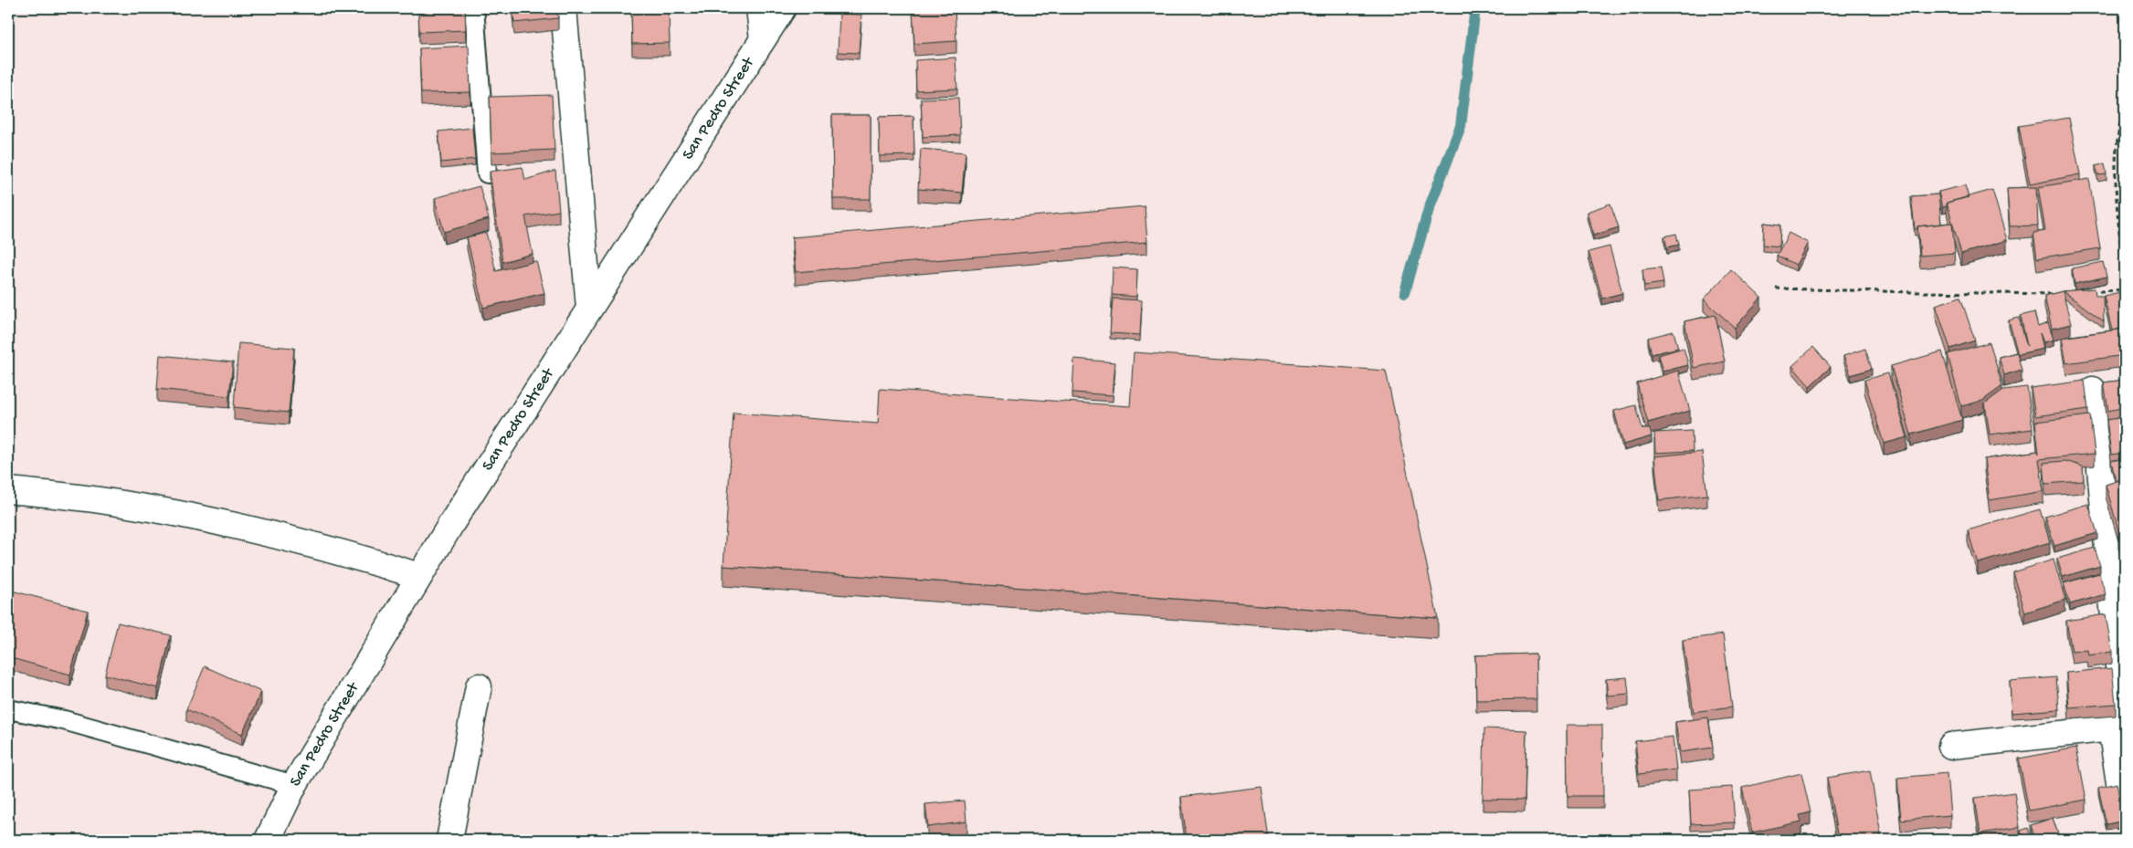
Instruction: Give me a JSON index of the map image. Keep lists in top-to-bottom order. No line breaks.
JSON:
{"streets":{"street":["San Pedro Street"]}}
